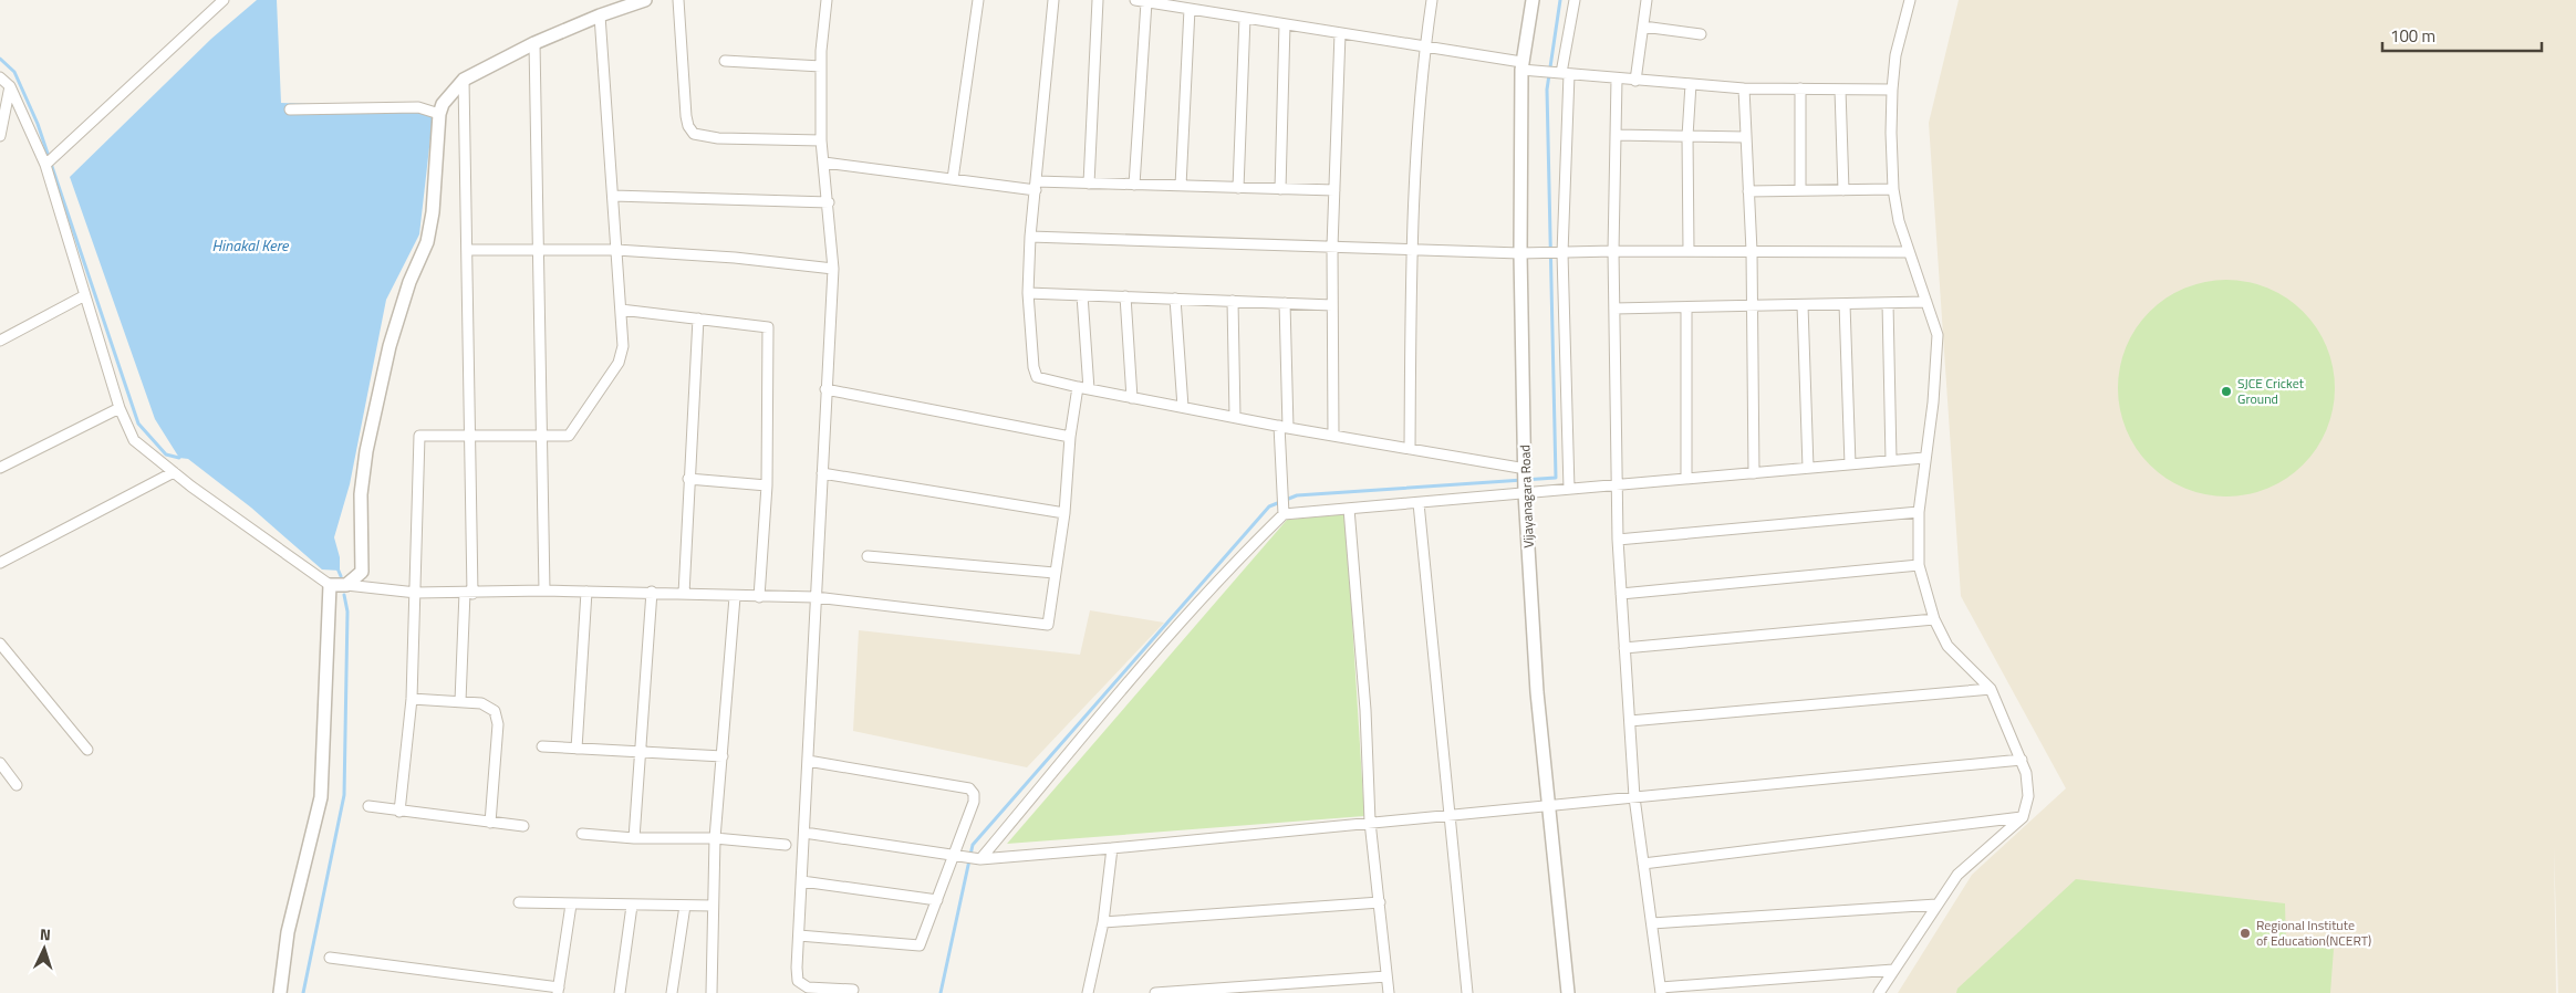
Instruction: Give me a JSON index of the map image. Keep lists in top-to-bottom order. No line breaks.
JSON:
{"streets":{"street":["Vijayanagara Road"]},"water":["Hinakal Kere"],"places":["SJCE Cricket Ground","Regional Institute of Education(NCERT)"],"scale_bar":"100 m","north":"top"}
